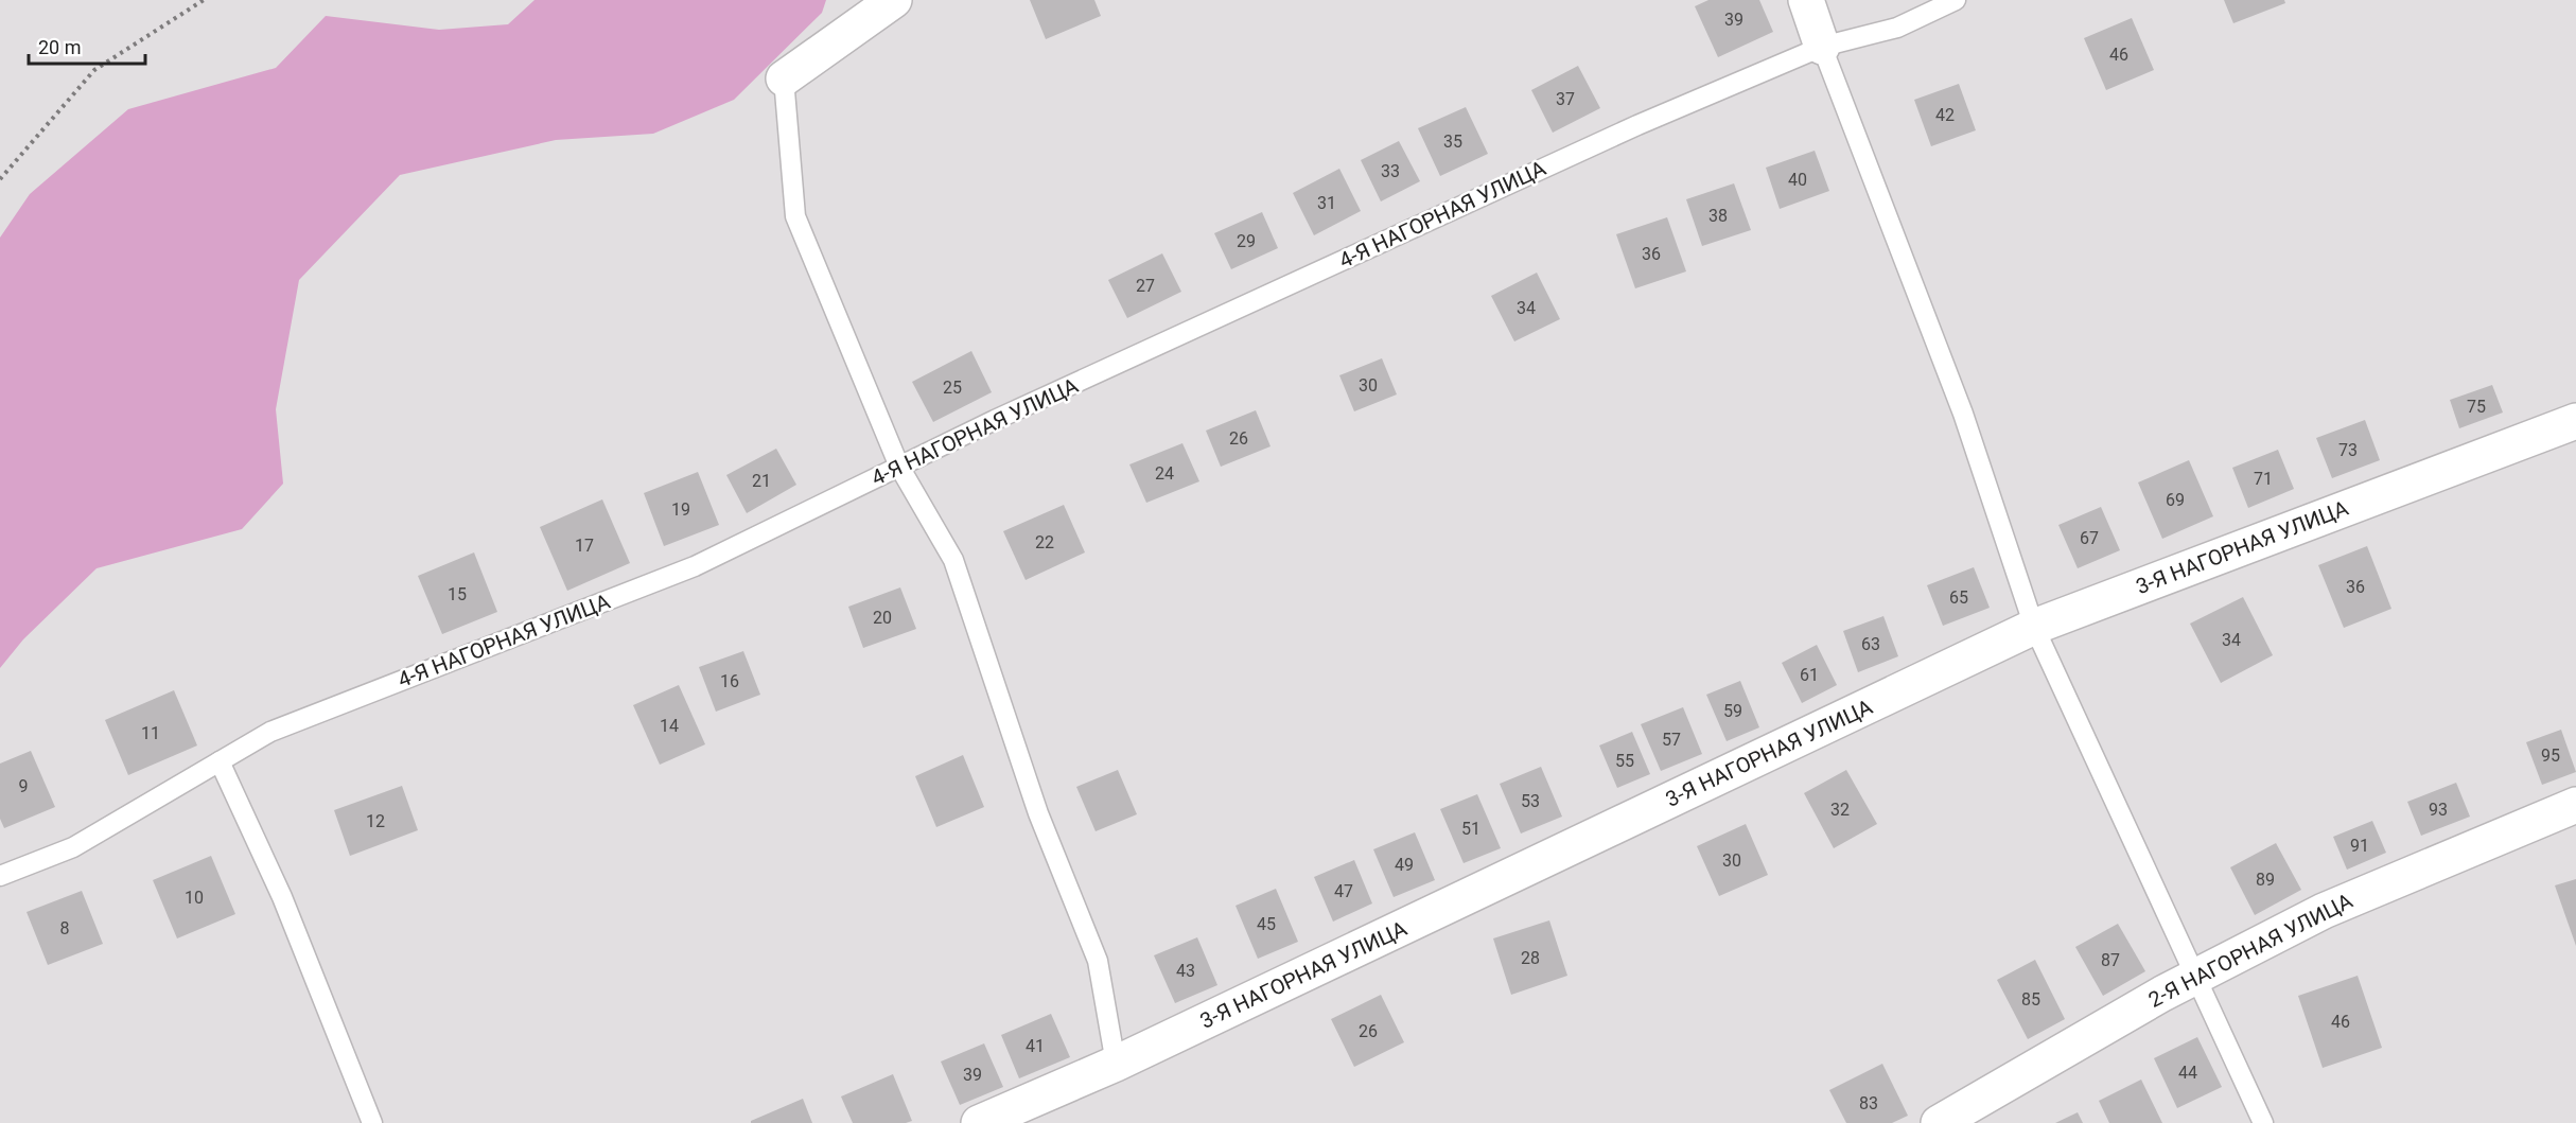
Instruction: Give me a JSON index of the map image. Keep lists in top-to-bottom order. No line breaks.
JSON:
{"streets":{"street":["3-Я НАГОРНАЯ УЛИЦА","2-Я НАГОРНАЯ УЛИЦА"],"lane":["4-Я НАГОРНАЯ УЛИЦА"]},"house_numbers":["39","46","37","42","35","33","40","31","38","29","36","27","34","30","25","75","26","73","24","71","21","69","19","67","22","17","36","15","65","20","34","63","61","16","59","14","11","57","95","55","9","53","32","93","12","51","91","30","49","89","47","10","45","8","28","87","43","85","46","26","41","44","39","83"],"scale_bar":"20 m"}
